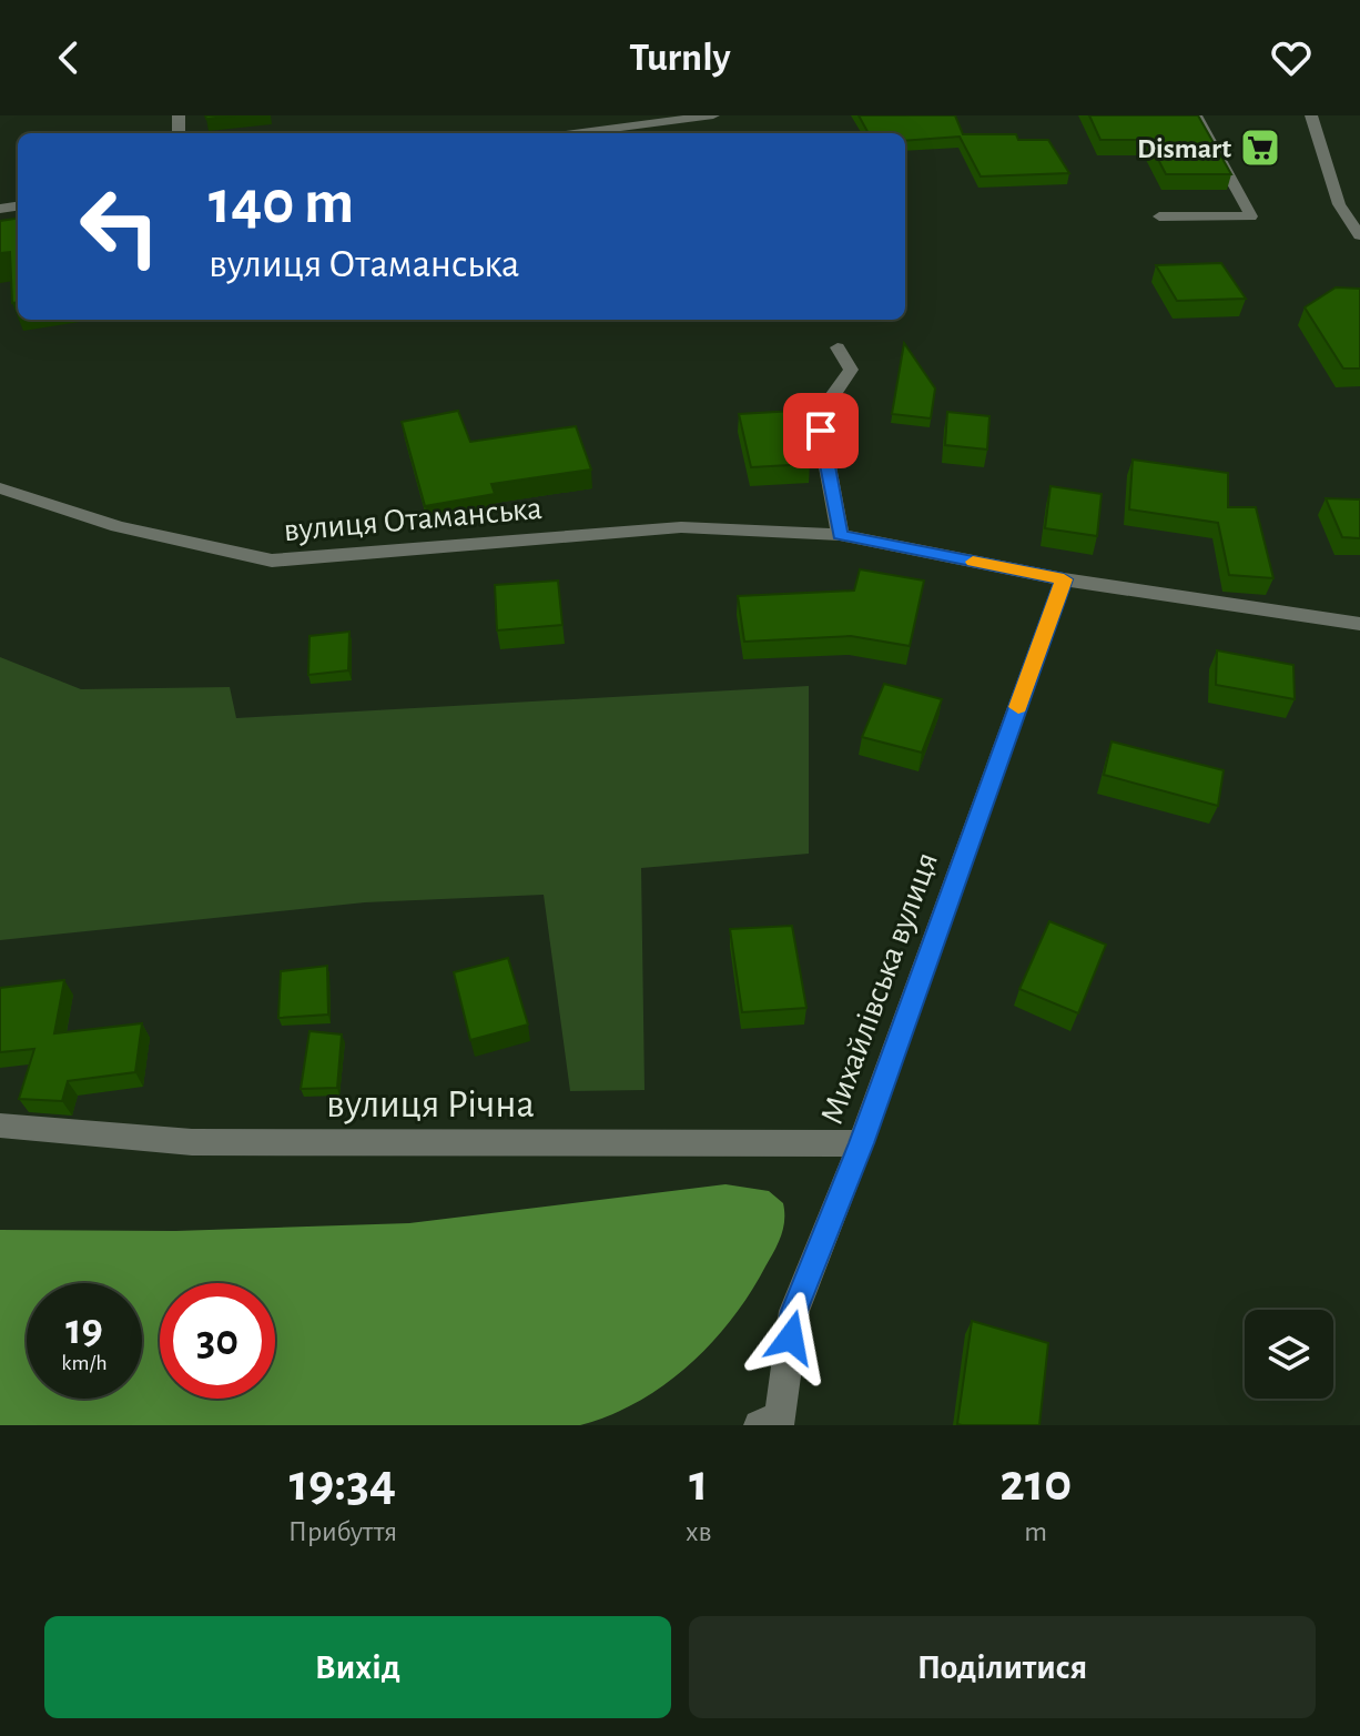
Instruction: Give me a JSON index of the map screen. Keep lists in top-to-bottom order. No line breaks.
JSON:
{"streets":{"street":["вулиця Отаманська","Михайлівська вулиця","вулиця Річна"]},"crossings":[["вулиця Отаманська","Михайлівська вулиця"],["Михайлівська вулиця","вулиця Річна"]],"places":{"supermarket":["Dismart"]},"page":{"header":"Turnly","turn":["140 m","вулиця Отаманська"],"speed":"19 km/h","limit":"30","eta":["19:34","Прибуття","1","хв","210","m"],"buttons":["Вихід","Поділитися"]}}
